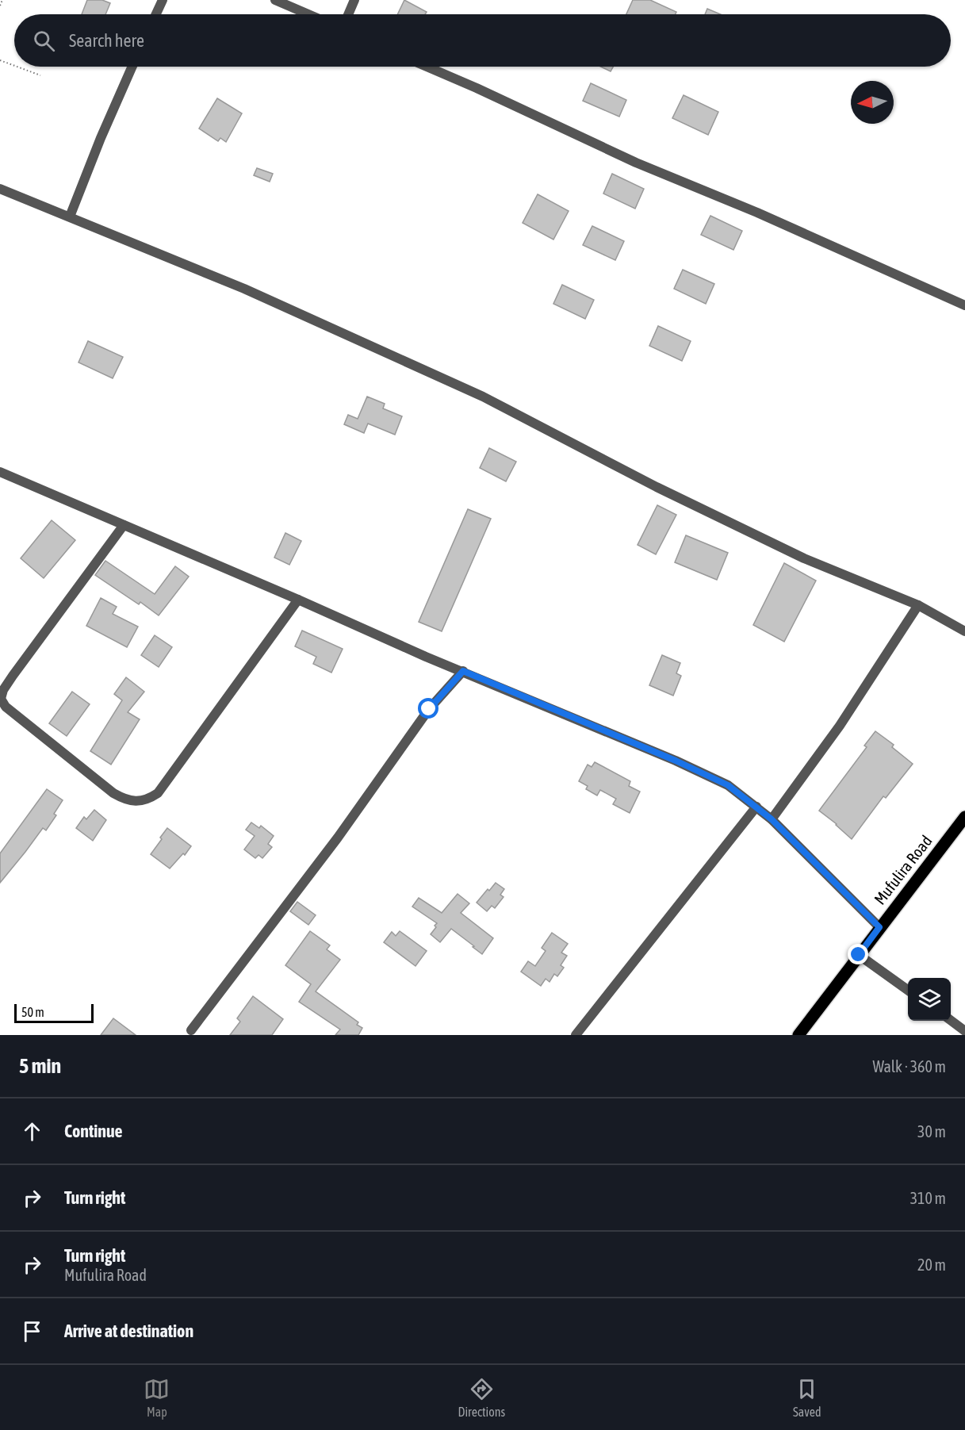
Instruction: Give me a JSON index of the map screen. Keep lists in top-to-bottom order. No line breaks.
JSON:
{"streets":{"main road":["Mufulira Road"]},"scale_bar":"50 m","north":"left","page":{"search":"Search here","scale":"50 m","heading":["5 min","Walk · 360 m"],"list":[["Continue","30 m"],["Turn right","310 m"],["Turn right","Mufulira Road","20 m"],"Arrive at destination"],"nav":["Map","Directions","Saved"]}}
